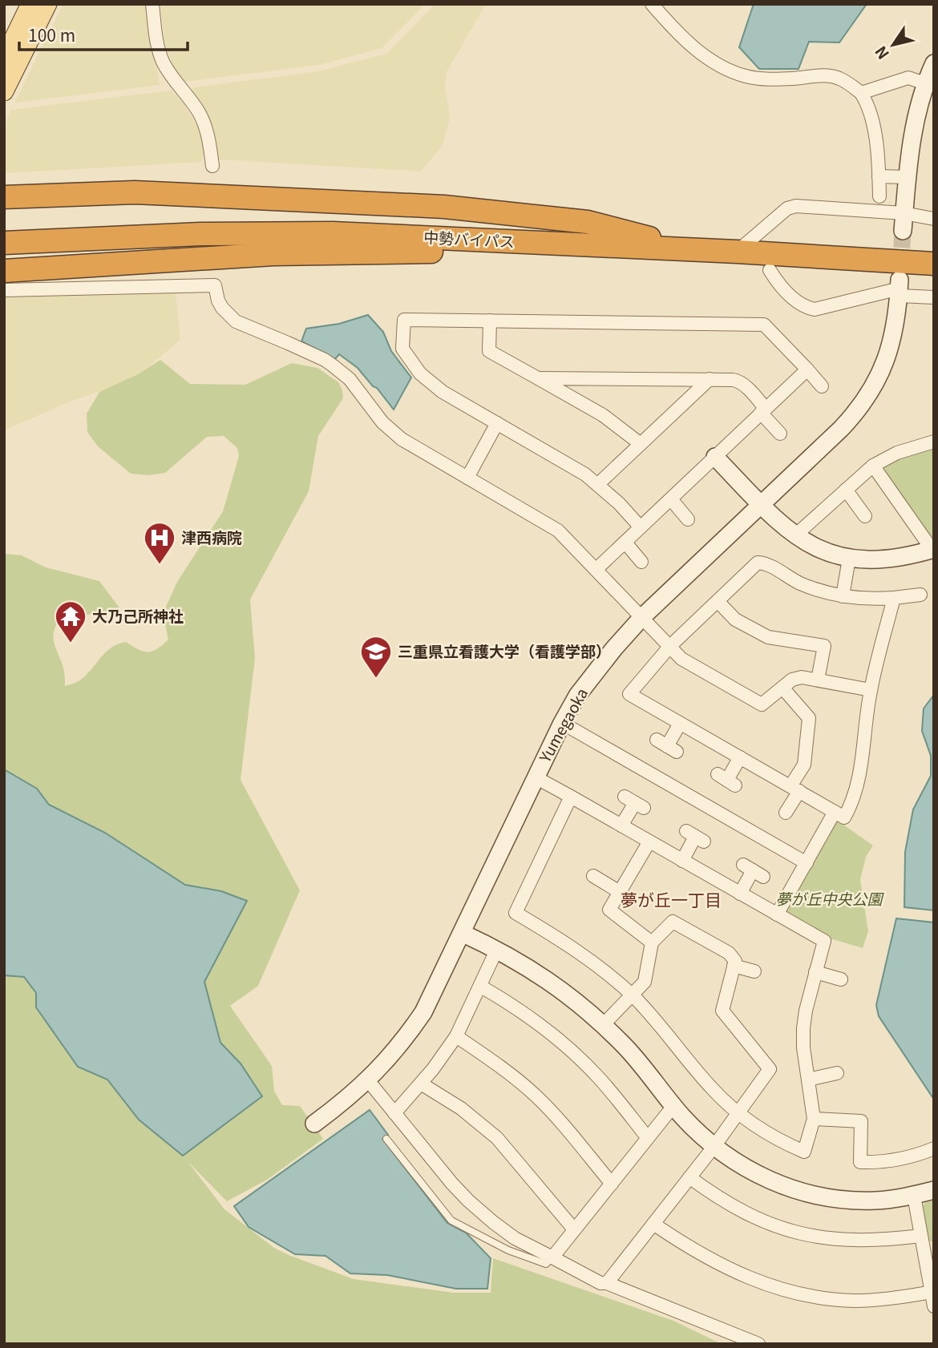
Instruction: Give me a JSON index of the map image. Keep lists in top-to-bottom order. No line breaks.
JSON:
{"streets":{"highway":["中勢バイパス"],"street":["Yumegaoka"]},"districts":["夢が丘一丁目"],"parks":["夢が丘中央公園"],"places":{"hospital":["津西病院"],"temple":["大乃己所神社"],"school or university":["三重県立看護大学（看護学部）"]},"scale_bar":"100 m","north":"bottom left"}
